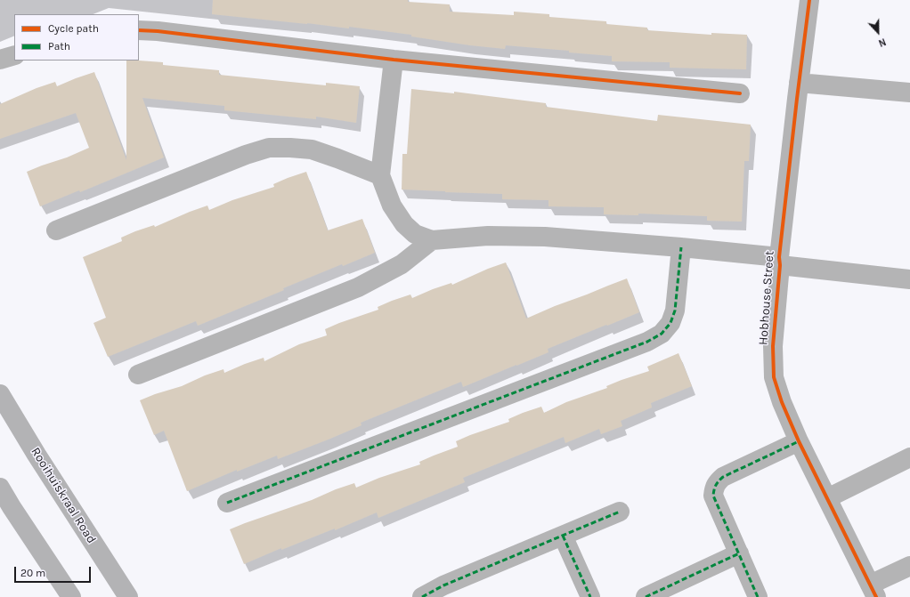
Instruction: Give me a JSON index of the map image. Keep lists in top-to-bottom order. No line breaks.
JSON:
{"streets":{"main road":["Rooihuiskraal Road"],"street":["Hobhouse Street"]},"legend":["Cycle path","Path"],"scale_bar":"20 m","north":"bottom"}
